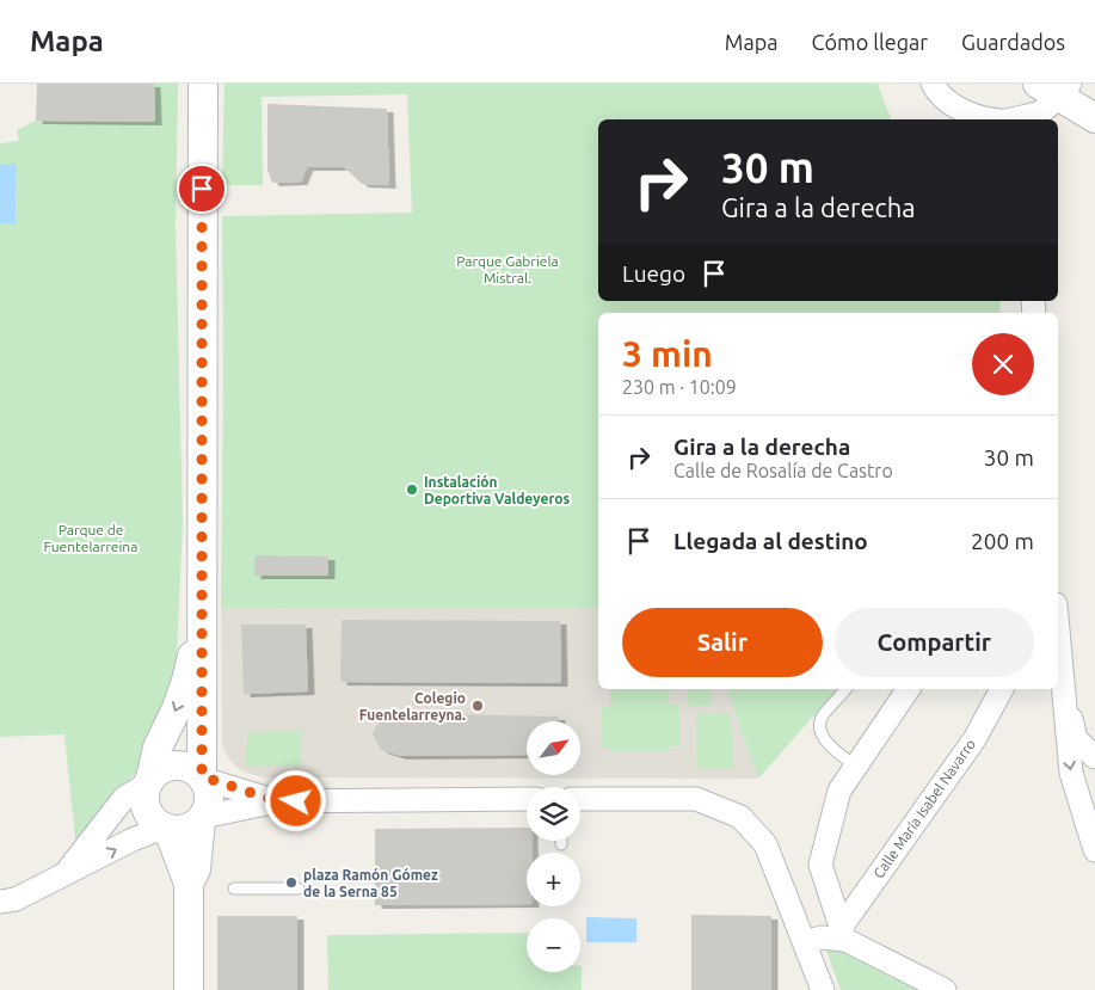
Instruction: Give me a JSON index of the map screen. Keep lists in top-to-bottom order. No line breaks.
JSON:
{"streets":{"street":["Calle María Isabel Navarro"]},"parks":["Parque Gabriela Mistral.","Parque de Fuentelarreina"],"places":["Instalación Deportiva Valdeyeros","Colegio Fuentelarreyna.","plaza Ramón Gómez de la Serna 85"],"north":"top right","page":{"header":"Mapa","nav":["Mapa","Cómo llegar","Guardados"],"turn":["30 m","Gira a la derecha"],"then":"Luego","heading":["3 min","230 m · 10:09"],"list":[{"name":"Gira a la derecha","note":"Calle de Rosalía de Castro","value":"30 m"},{"name":"Llegada al destino","value":"200 m"}],"buttons":["Salir","Compartir"],"map_buttons":["+","−"]}}
